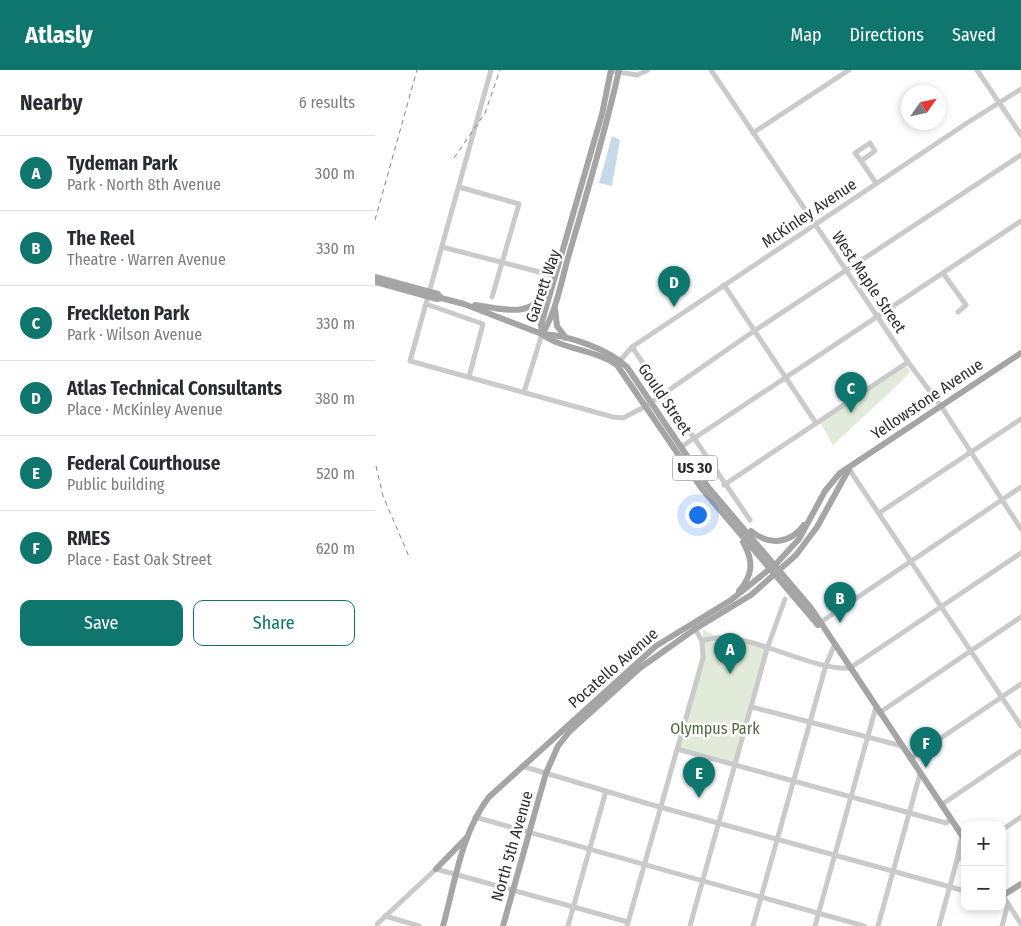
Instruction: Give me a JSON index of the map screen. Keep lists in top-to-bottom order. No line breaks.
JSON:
{"streets":{"main road":["Garrett Way","Gould Street","Yellowstone Avenue","US 30","Pocatello Avenue","North 5th Avenue"],"street":["McKinley Avenue","West Maple Street"]},"crossings":[["McKinley Avenue","West Maple Street"],["McKinley Avenue","Gould Street"],["McKinley Avenue","US 30"],["West Maple Street","Yellowstone Avenue"],["Garrett Way","US 30"],["Gould Street","Yellowstone Avenue"],["Gould Street","US 30"],["Gould Street","Pocatello Avenue"],["Yellowstone Avenue","Pocatello Avenue"],["US 30","Pocatello Avenue"],["Pocatello Avenue","North 5th Avenue"]],"parks":["Olympus Park"],"north":"top right","page":{"header":"Atlasly","nav":["Map","Directions","Saved"],"heading":["Nearby","6 results"],"list":[{"mark":"A","name":"Tydeman Park","note":"Park · North 8th Avenue","value":"300 m"},{"mark":"B","name":"The Reel","note":"Theatre · Warren Avenue","value":"330 m"},{"mark":"C","name":"Freckleton Park","note":"Park · Wilson Avenue","value":"330 m"},{"mark":"D","name":"Atlas Technical Consultants","note":"Place · McKinley Avenue","value":"380 m"},{"mark":"E","name":"Federal Courthouse","note":"Public building","value":"520 m"},{"mark":"F","name":"RMES","note":"Place · East Oak Street","value":"620 m"}],"pins":["D","C","B","A","F","E"],"buttons":["Save","Share"],"map_buttons":["+","−"]}}
